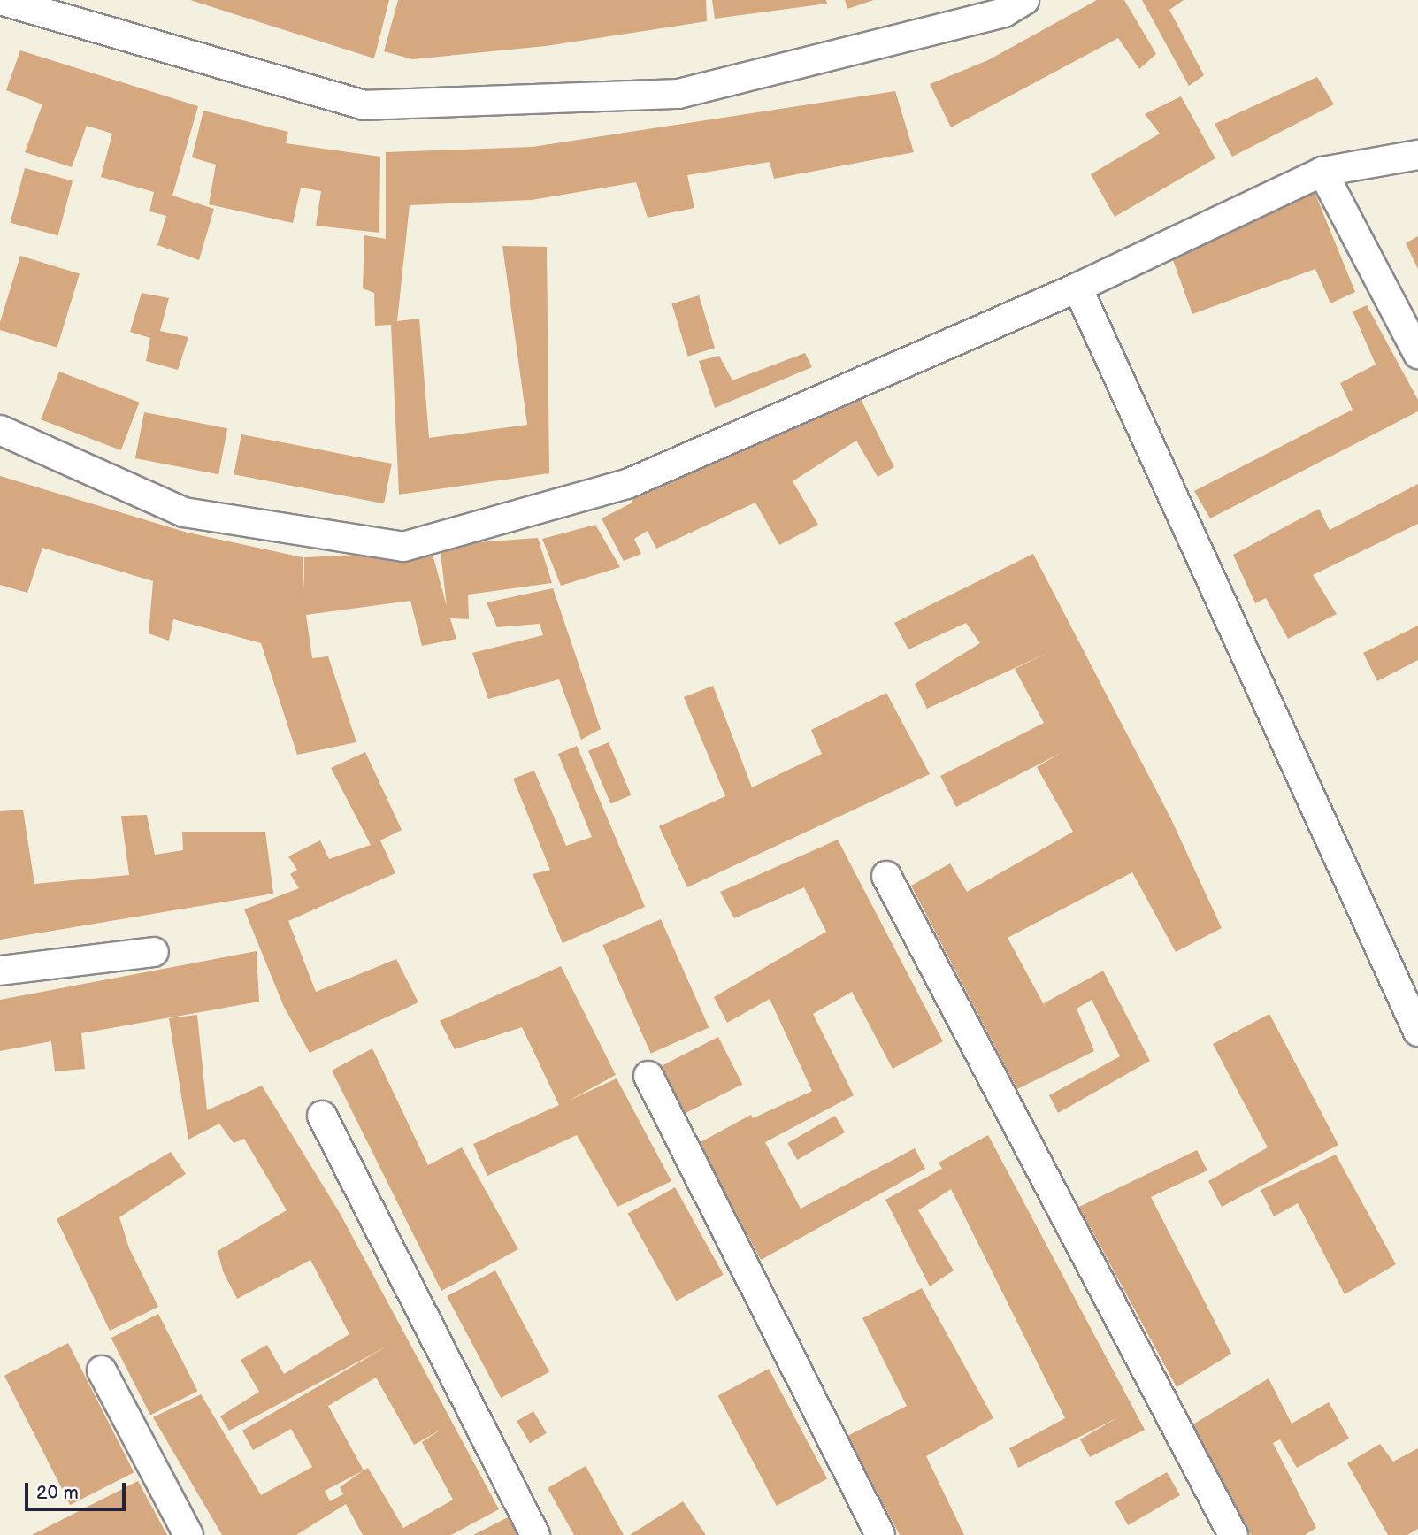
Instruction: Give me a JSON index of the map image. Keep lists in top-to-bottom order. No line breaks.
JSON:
{"scale_bar":"20 m"}
